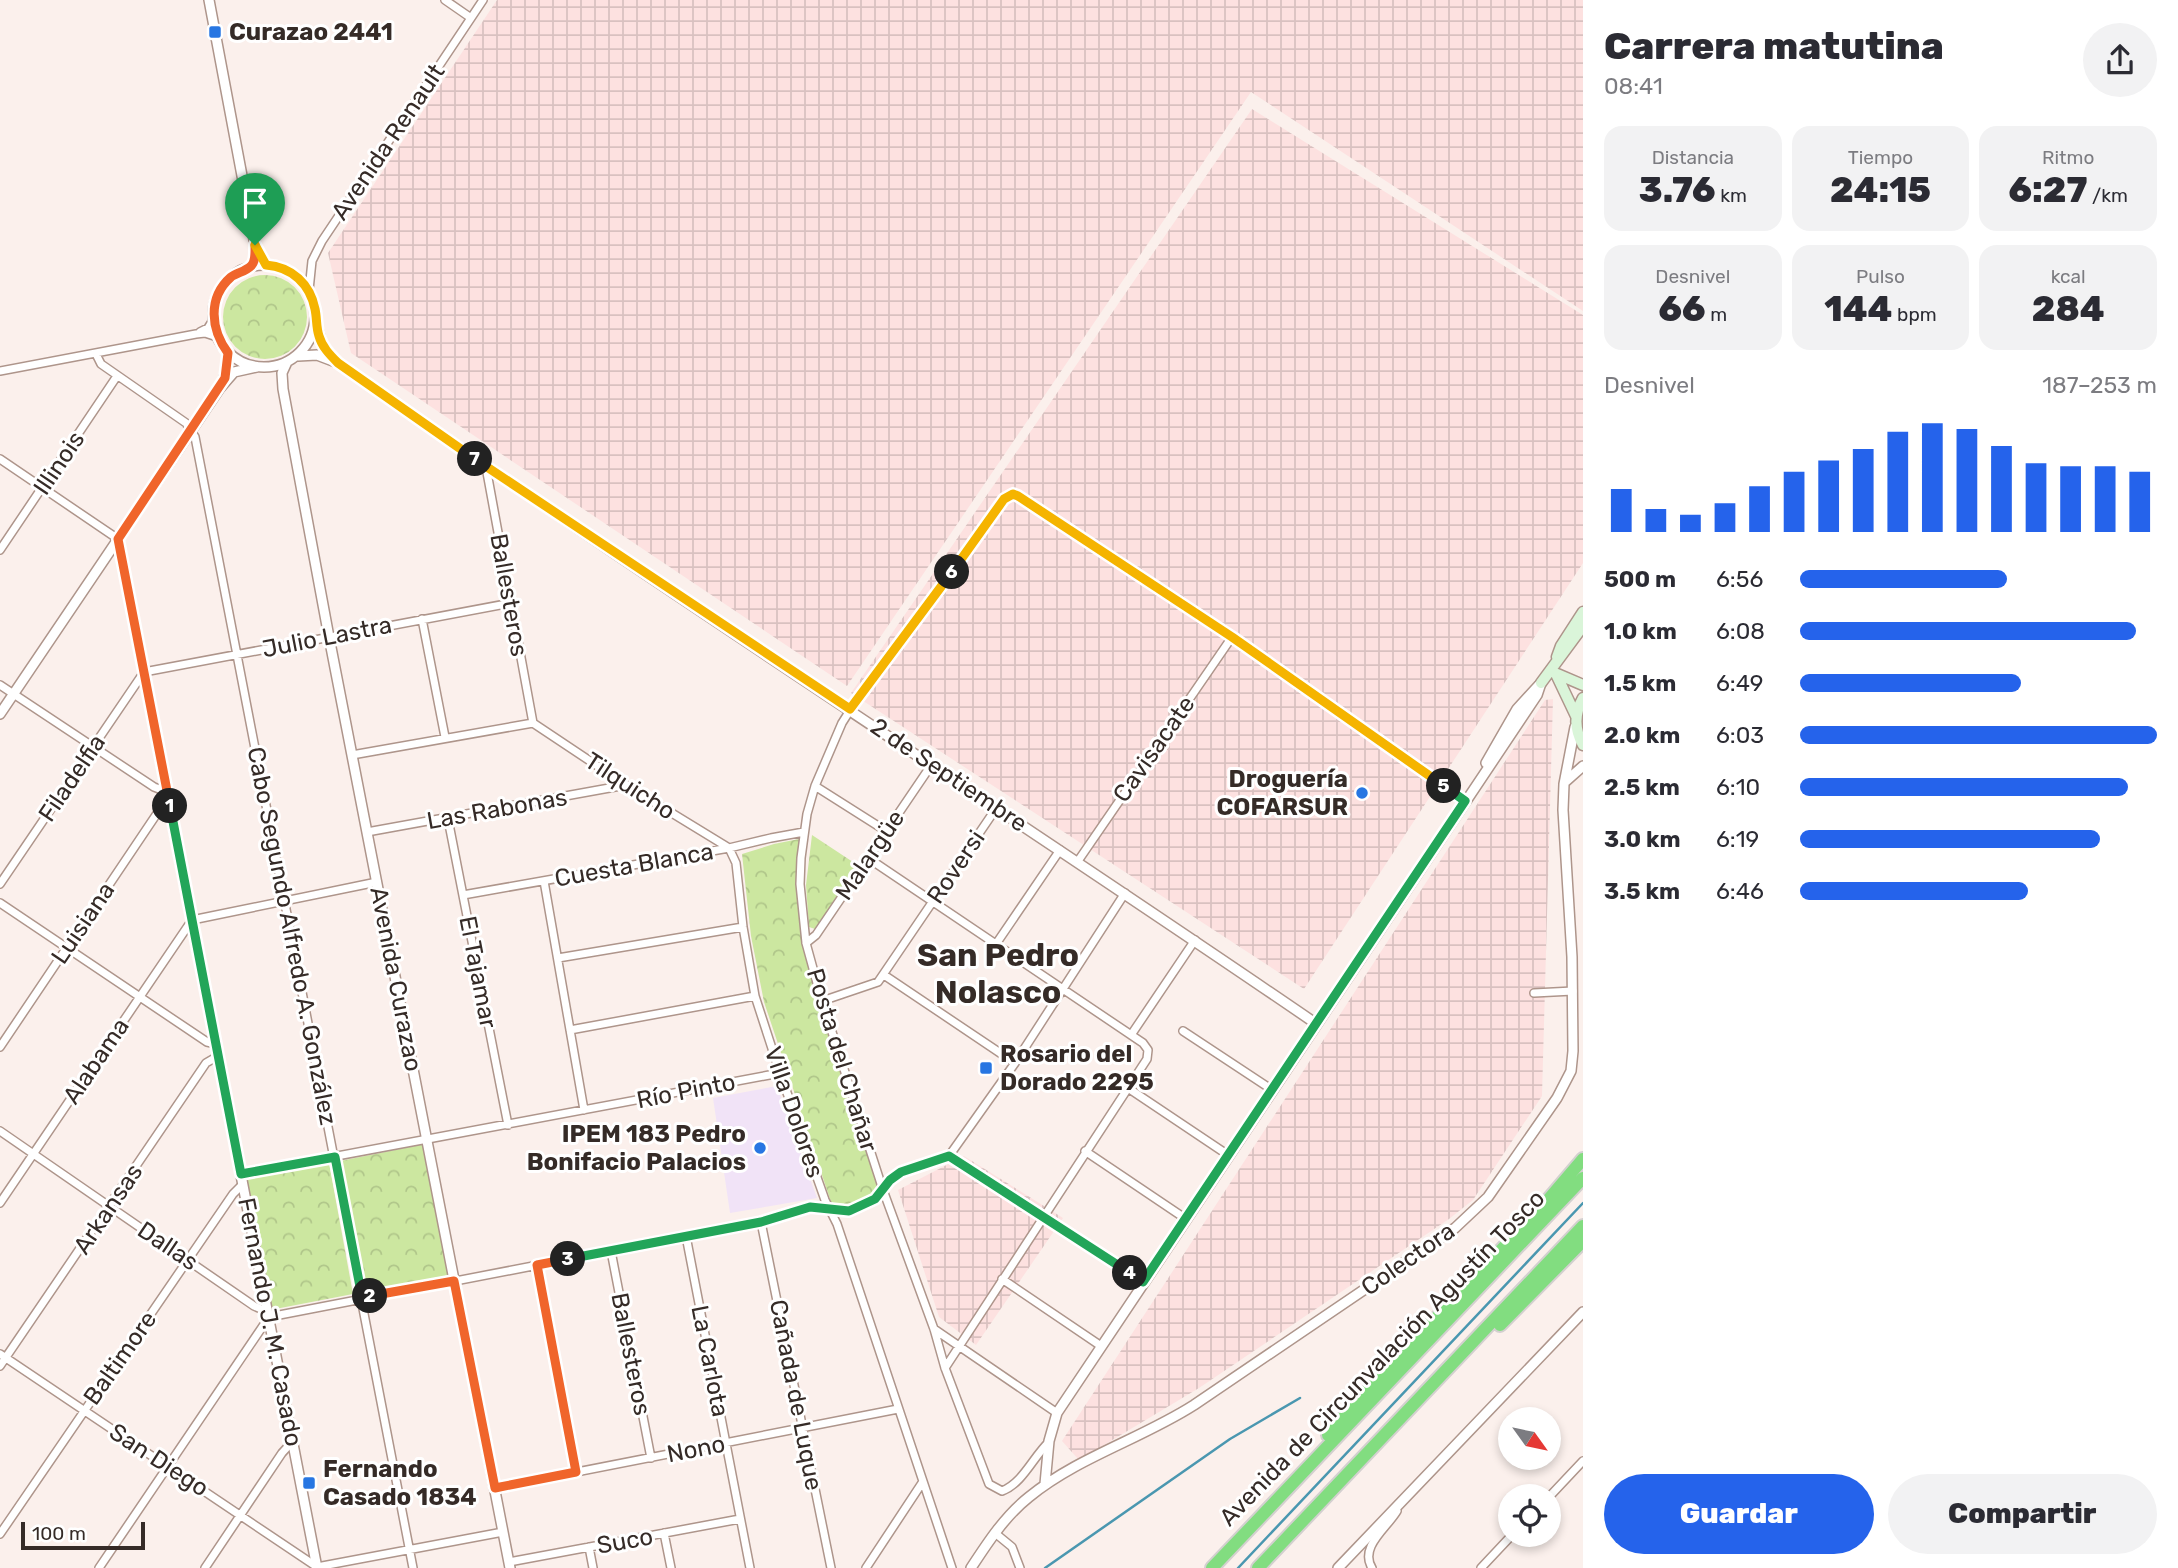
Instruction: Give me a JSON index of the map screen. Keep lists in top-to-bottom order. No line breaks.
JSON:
{"streets":{"highway":["Avenida de Circunvalación Agustín Tosco"],"street":["Avenida Renault","Illinois","Ballesteros","Julio Lastra","Cavisacate","2 de Septiembre","Filadelfia","Tilquicho","Las Rabonas","Malargüe","Cuesta Blanca","Roversi","Luisiana","Cabo Segundo Alfredo A. González","El Tajamar","Avenida Curazao","Posta del Chañar","Alabama","Río Pinto","Villa Dolores","Arkansas","Dallas","Colectora","Fernando J. M. Casado","Baltimore","La Carlota","Cañada de Luque","Nono","San Diego","Suco"]},"crossings":[["Avenida Renault","2 de Septiembre"],["Avenida Renault","Avenida Curazao"],["Ballesteros","Julio Lastra"],["Ballesteros","2 de Septiembre"],["Ballesteros","Tilquicho"],["Ballesteros","Nono"],["Julio Lastra","Filadelfia"],["Julio Lastra","Cabo Segundo Alfredo A. González"],["Julio Lastra","Avenida Curazao"],["Julio Lastra","Fernando J. M. Casado"],["Cavisacate","2 de Septiembre"],["Cavisacate","Posta del Chañar"],["2 de Septiembre","Malargüe"],["2 de Septiembre","Roversi"],["2 de Septiembre","Avenida Curazao"],["2 de Septiembre","Posta del Chañar"],["Filadelfia","Fernando J. M. Casado"],["Tilquicho","Las Rabonas"],["Tilquicho","Cuesta Blanca"],["Tilquicho","Villa Dolores"],["Las Rabonas","El Tajamar"],["Las Rabonas","Avenida Curazao"],["Malargüe","Posta del Chañar"],["Cuesta Blanca","El Tajamar"],["Cuesta Blanca","Posta del Chañar"],["Cuesta Blanca","Villa Dolores"],["Roversi","Posta del Chañar"],["Luisiana","Fernando J. M. Casado"],["Cabo Segundo Alfredo A. González","Río Pinto"],["El Tajamar","Río Pinto"],["Avenida Curazao","Río Pinto"],["Avenida Curazao","Nono"],["Avenida Curazao","Suco"],["Alabama","Dallas"],["Alabama","Fernando J. M. Casado"],["Río Pinto","Villa Dolores"],["Río Pinto","Fernando J. M. Casado"],["Río Pinto","Baltimore"],["Villa Dolores","Nono"],["Arkansas","Dallas"],["Arkansas","Fernando J. M. Casado"],["Arkansas","San Diego"],["Dallas","Fernando J. M. Casado"],["Dallas","Baltimore"],["Fernando J. M. Casado","Baltimore"],["Fernando J. M. Casado","San Diego"],["Baltimore","San Diego"],["La Carlota","Nono"],["La Carlota","Suco"],["Cañada de Luque","Nono"]],"districts":["San Pedro Nolasco"],"places":{"transit":["Curazao 2441","Rosario del Dorado 2295","Fernando Casado 1834"],"other":["Droguería COFARSUR","IPEM 183 Pedro Bonifacio Palacios"]},"scale_bar":"100 m","north":"bottom right","page":{"heading":["Carrera matutina","08:41"],"stats":[["Distancia","3.76 km"],["Tiempo","24:15"],["Ritmo","6:27 /km"],["Desnivel","66 m"],["Pulso","144 bpm"],["kcal","284"]],"chart":["Desnivel","187–253 m"],"pins":["7","6","5","1","3","4","2"],"list":[{"name":"500 m","note":"6:56"},{"name":"1.0 km","note":"6:08"},{"name":"1.5 km","note":"6:49"},{"name":"2.0 km","note":"6:03"},{"name":"2.5 km","note":"6:10"},{"name":"3.0 km","note":"6:19"},{"name":"3.5 km","note":"6:46"}],"buttons":["Guardar","Compartir"],"scale":"100 m"}}
